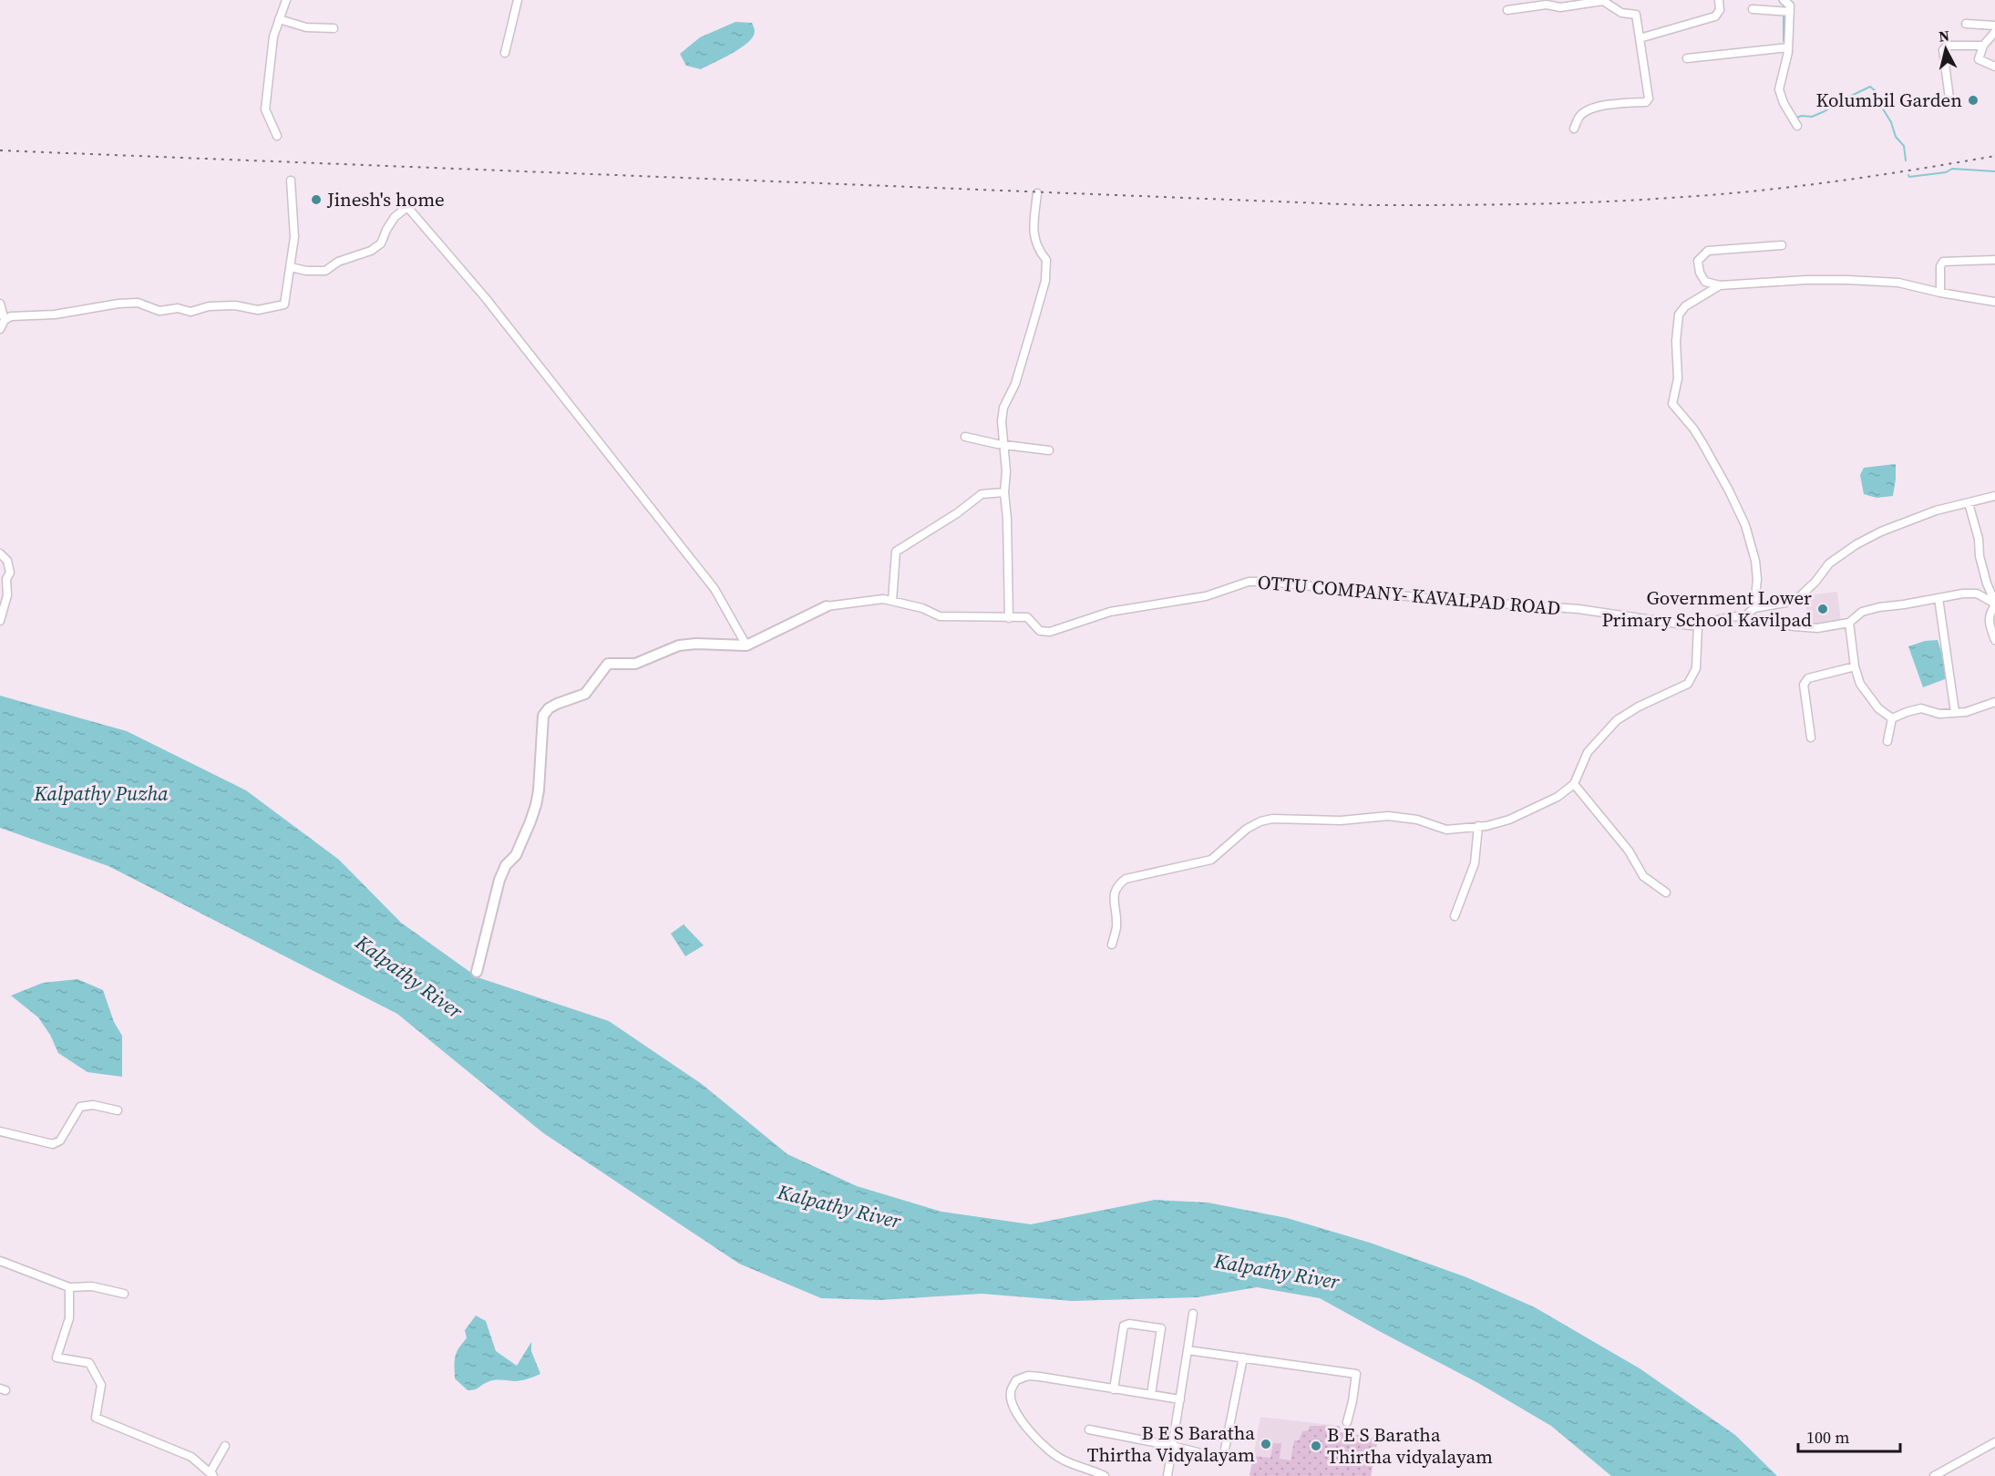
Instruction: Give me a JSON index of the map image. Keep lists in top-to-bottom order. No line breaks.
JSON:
{"streets":{"street":["OTTU COMPANY- KAVALPAD ROAD"]},"water":["Kalpathy Puzha","Kalpathy River"],"places":["Kolumbil Garden","Jinesh's home","Government Lower Primary School Kavilpad","B E S Baratha Thirtha Vidyalayam","B E S Baratha Thirtha vidyalayam"],"scale_bar":"100 m","north":"top"}
